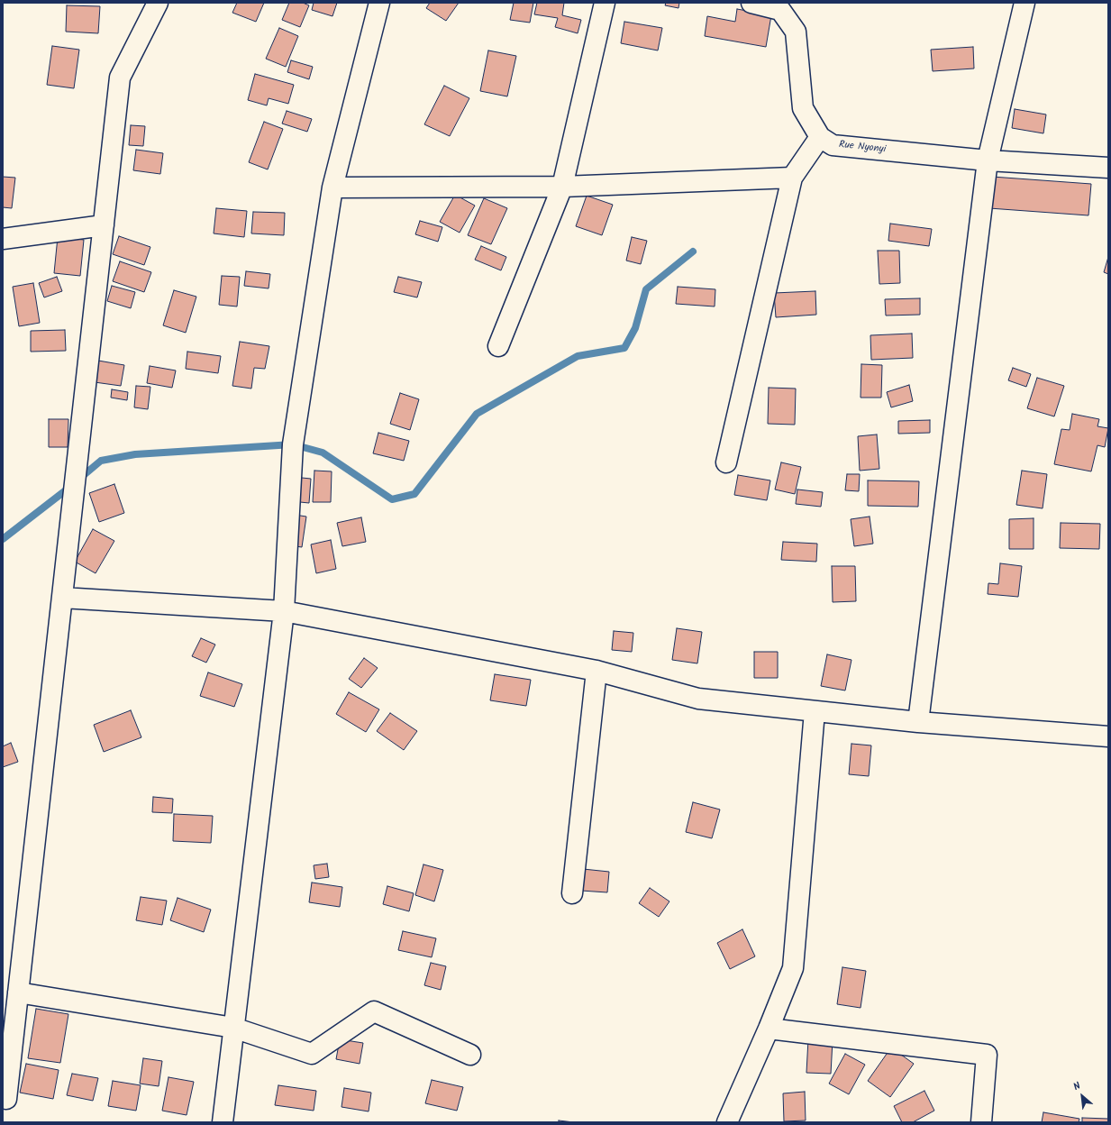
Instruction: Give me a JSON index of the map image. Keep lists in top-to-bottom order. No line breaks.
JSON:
{"streets":{"street":["Rue Nyonyi"]},"north":"top left"}
